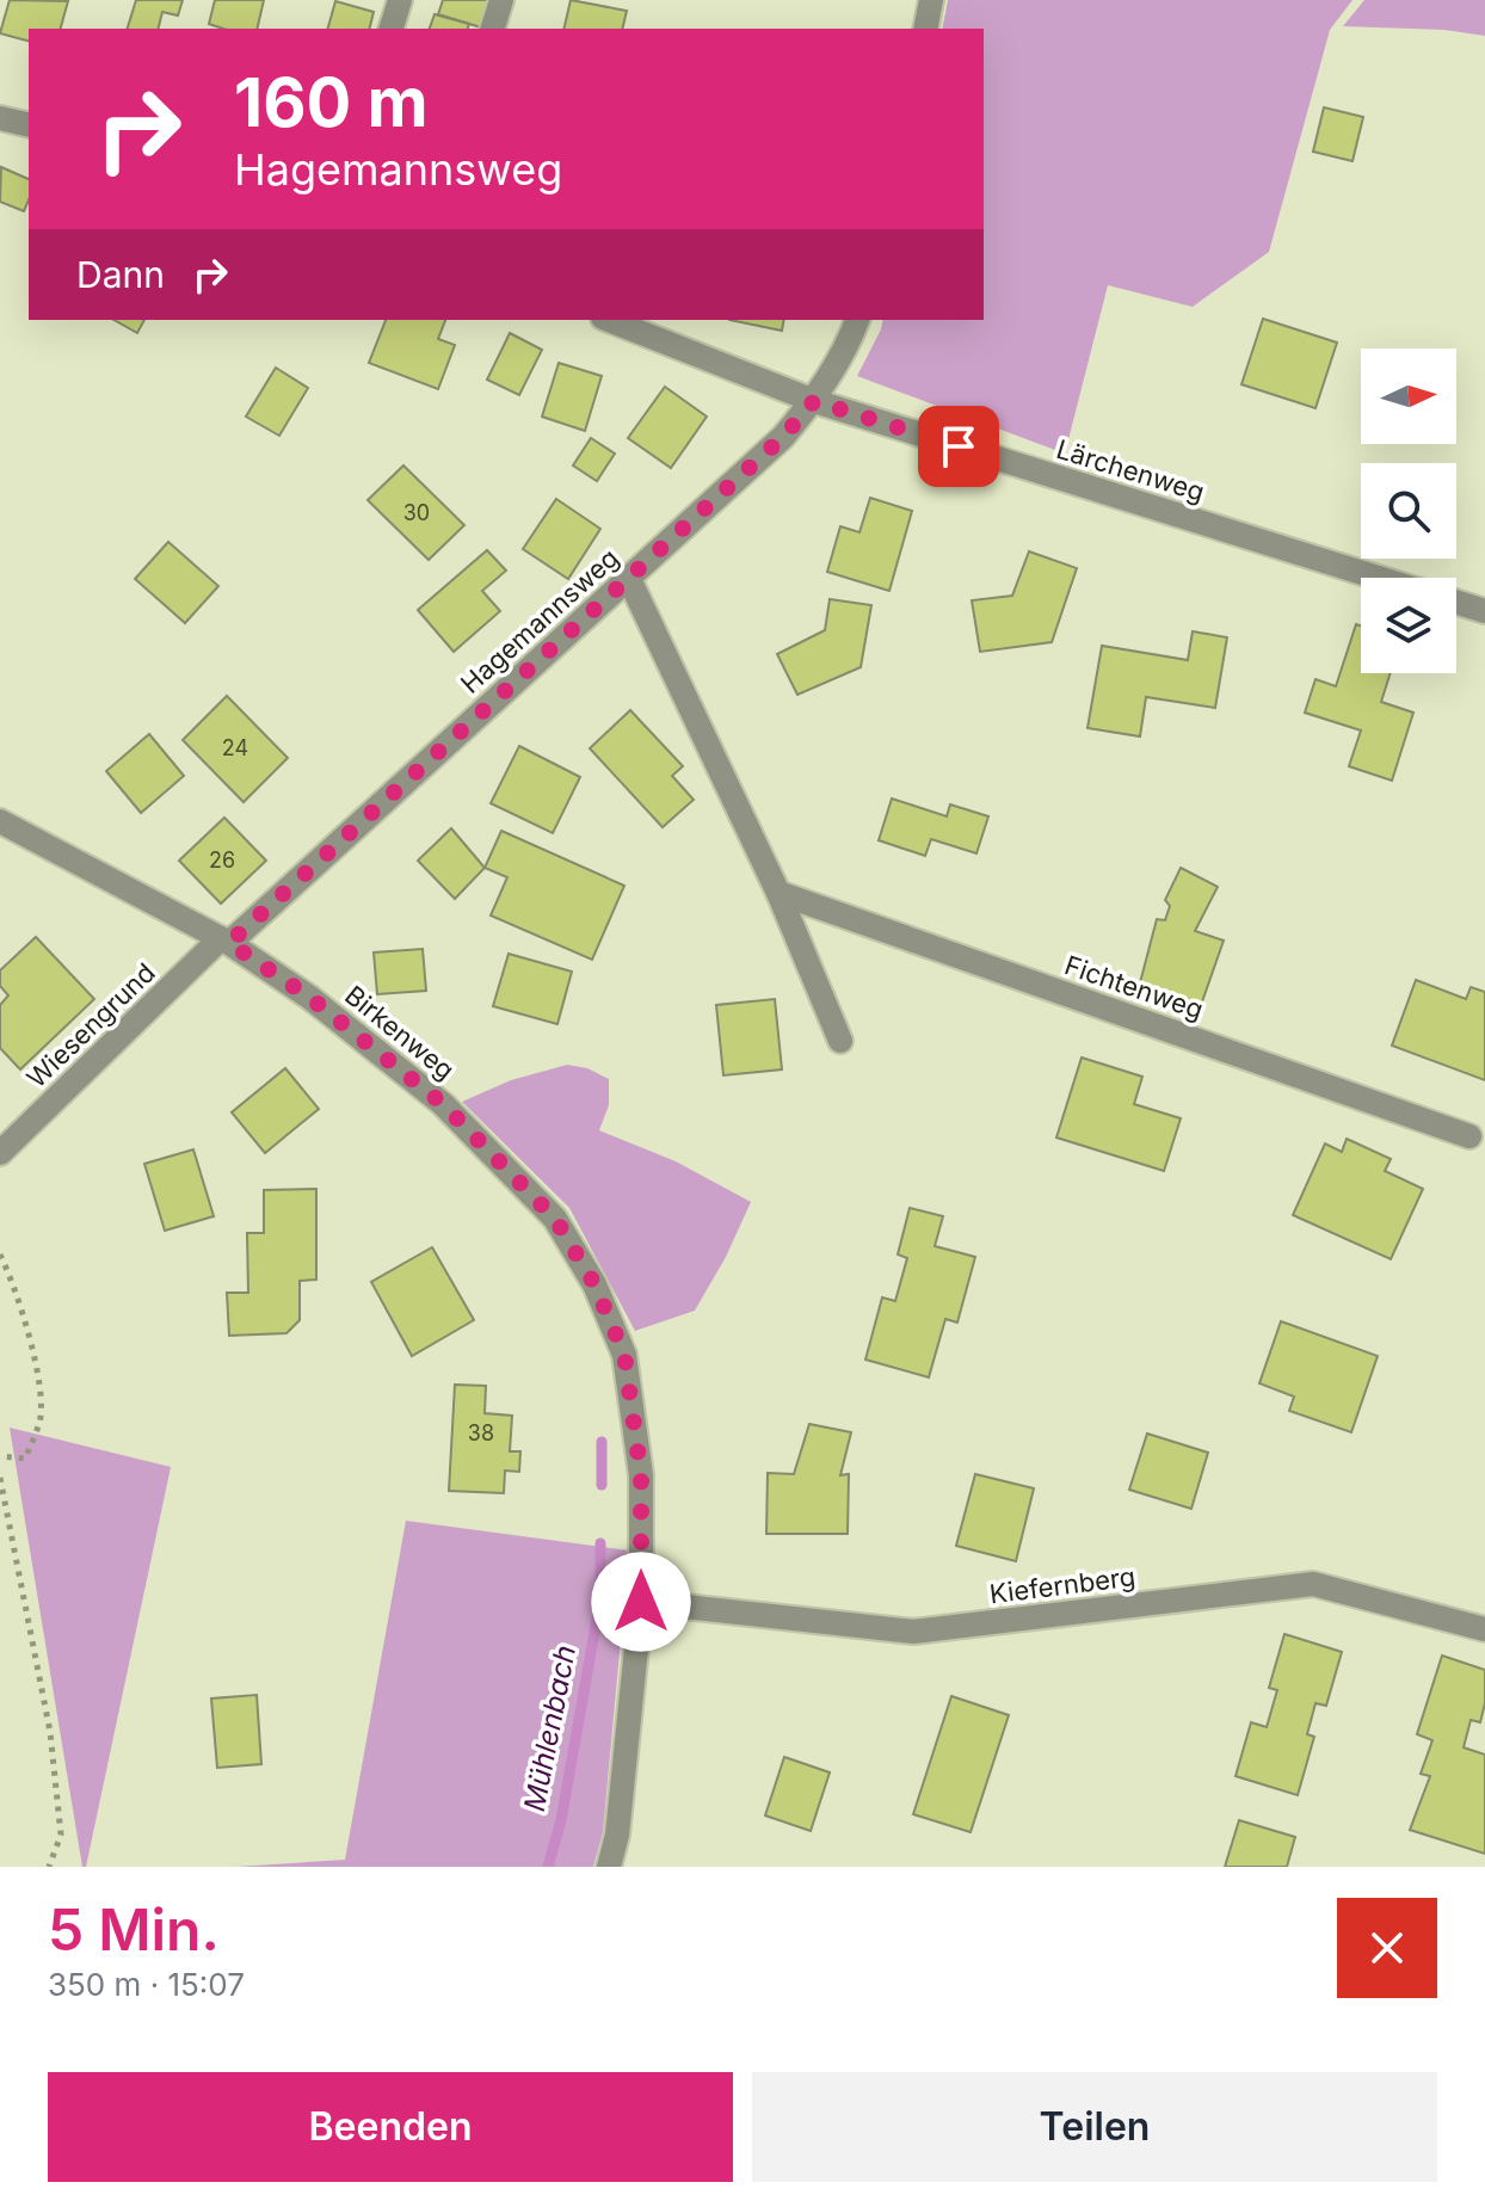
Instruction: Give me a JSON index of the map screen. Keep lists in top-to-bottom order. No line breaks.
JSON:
{"streets":{"street":["Lärchenweg","Hagemannsweg","Fichtenweg","Wiesengrund","Birkenweg","Kiefernberg"]},"crossings":[["Lärchenweg","Hagemannsweg"],["Hagemannsweg","Wiesengrund"],["Hagemannsweg","Birkenweg"],["Wiesengrund","Birkenweg"],["Birkenweg","Kiefernberg"]],"water":["Mühlenbach"],"house_numbers":["30","24","26","38"],"north":"right","page":{"turn":["160 m","Hagemannsweg"],"then":"Dann","heading":["5 Min.","350 m · 15:07"],"buttons":["Beenden","Teilen"]}}
